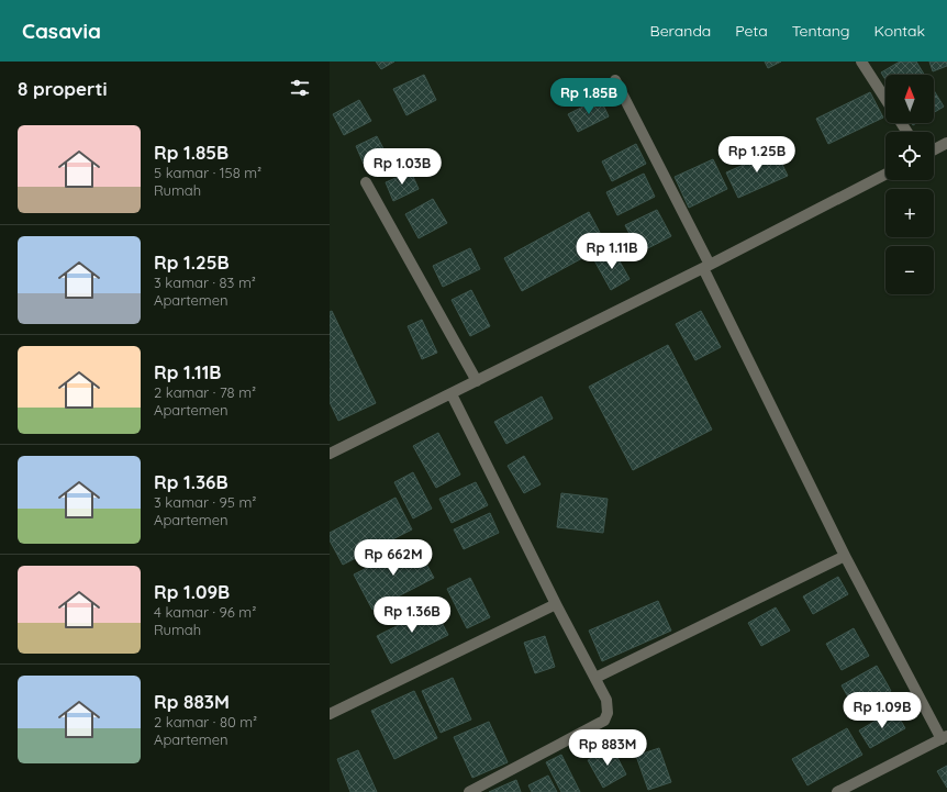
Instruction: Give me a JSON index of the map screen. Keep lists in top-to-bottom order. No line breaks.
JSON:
{"north":"top","page":{"header":"Casavia","nav":["Beranda","Peta","Tentang","Kontak"],"heading":"8 properti","map_buttons":["+","−"],"price":["Rp 1.85B","Rp 1.25B","Rp 1.03B","Rp 1.11B","Rp 662M","Rp 1.36B","Rp 1.09B","Rp 883M"],"list":[{"name":"Rp 1.85B","note":"5 kamar · 158 m² · Rumah"},{"name":"Rp 1.25B","note":"3 kamar · 83 m² · Apartemen"},{"name":"Rp 1.11B","note":"2 kamar · 78 m² · Apartemen"},{"name":"Rp 1.36B","note":"3 kamar · 95 m² · Apartemen"},{"name":"Rp 1.09B","note":"4 kamar · 96 m² · Rumah"},{"name":"Rp 883M","note":"2 kamar · 80 m² · Apartemen"}]}}
